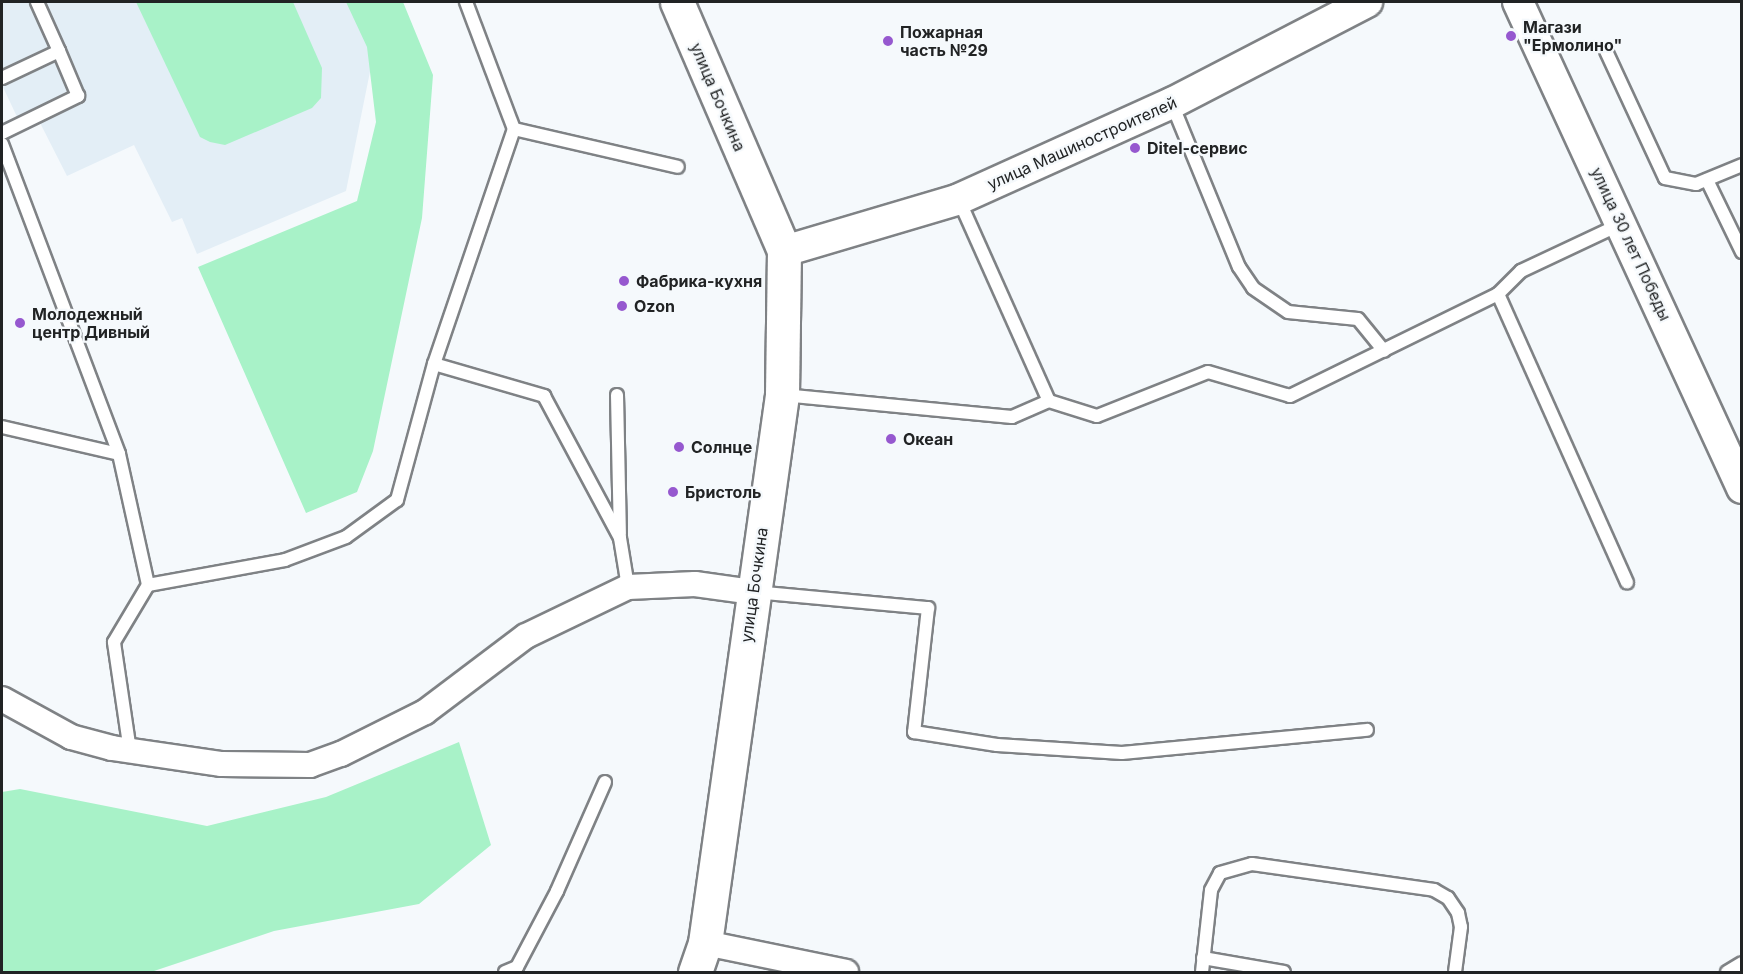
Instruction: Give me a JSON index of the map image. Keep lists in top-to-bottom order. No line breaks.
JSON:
{"streets":{"main road":["улица Бочкина"],"street":["улица Машиностроителей","улица 30 лет Победы"]},"crossings":[["улица Бочкина","улица Машиностроителей"]],"places":["Магази \"Ермолино\"","Пожарная часть №29","Ditel-сервис","Фабрика-кухня","Ozon","Молодежный центр Дивный","Океан","Солнце","Бристоль"]}
